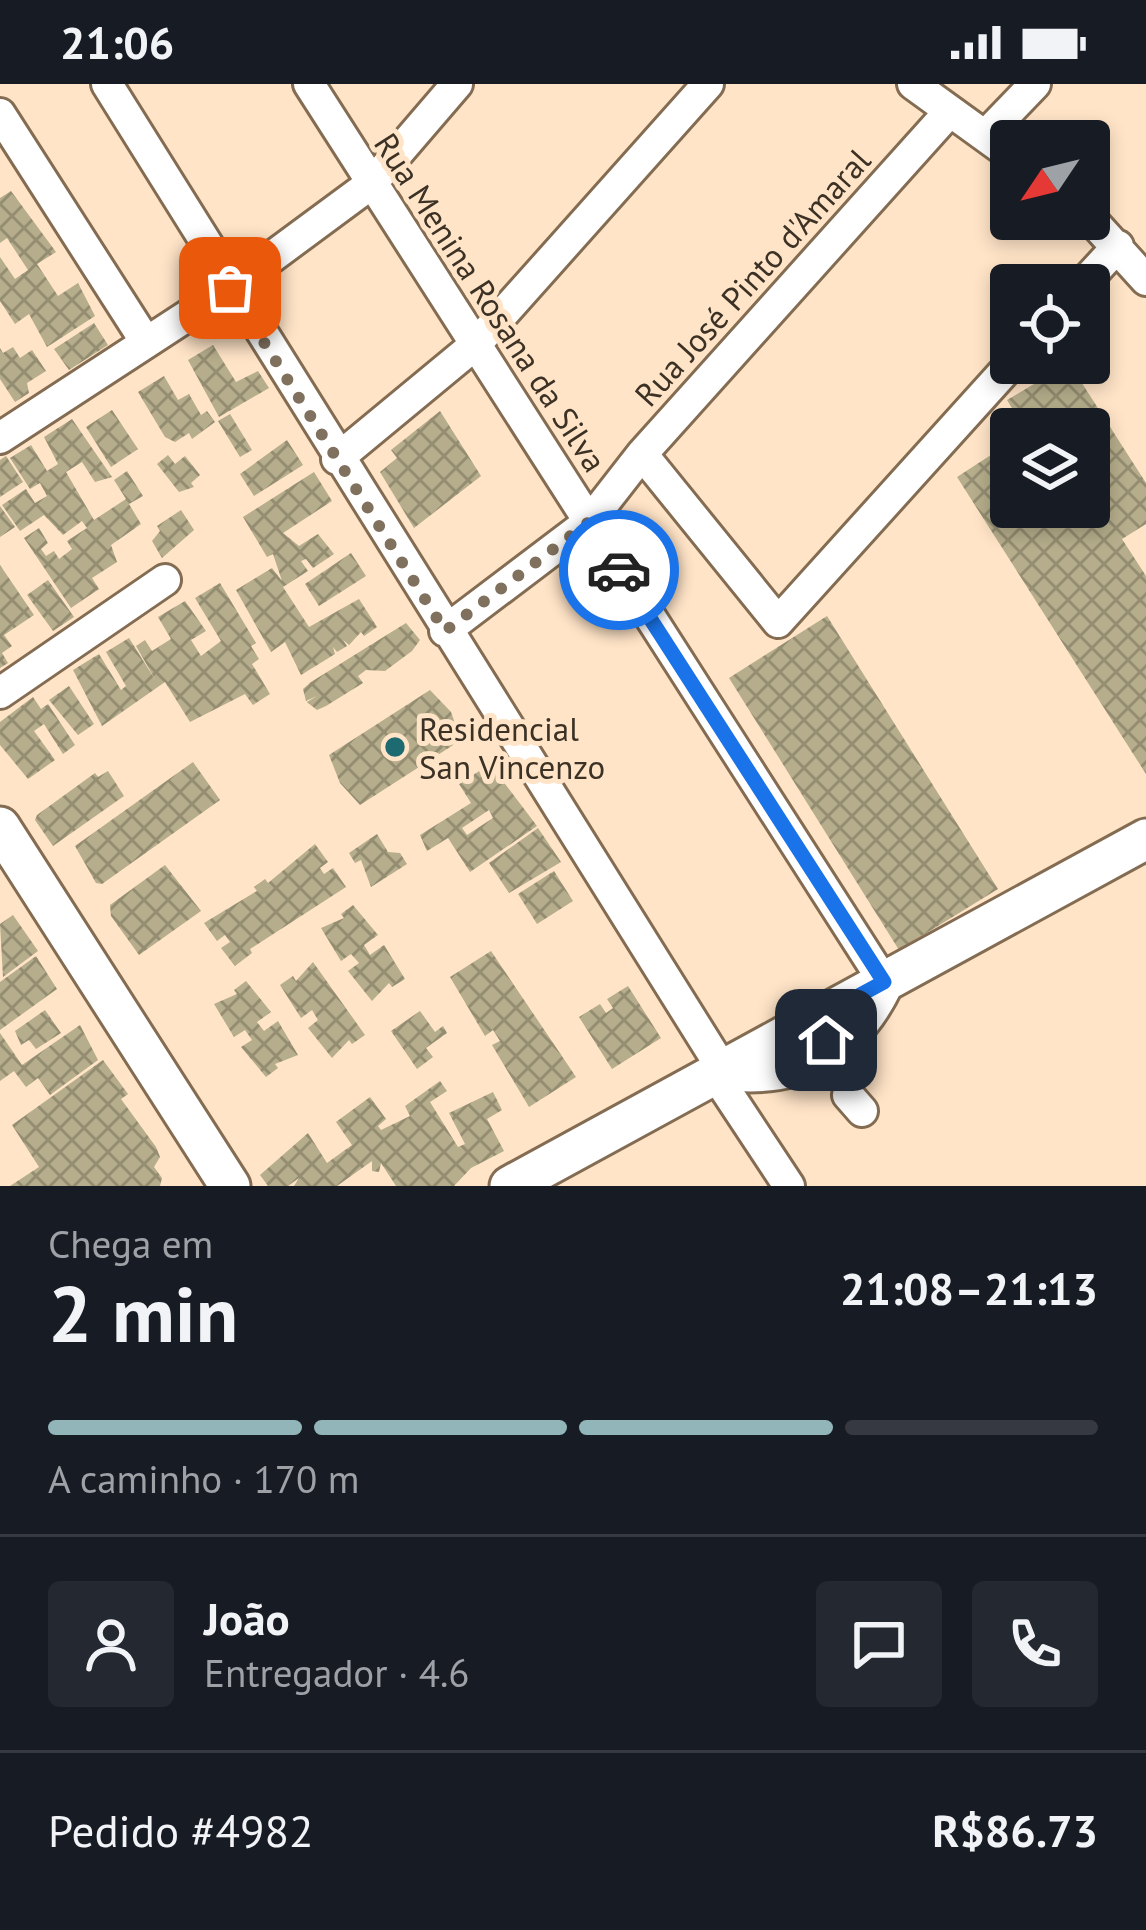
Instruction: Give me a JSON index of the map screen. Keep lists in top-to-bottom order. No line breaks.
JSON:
{"streets":{"street":["Rua José Pinto d'Amaral","Rua Menina Rosana da Silva"]},"crossings":[["Rua José Pinto d'Amaral","Rua Menina Rosana da Silva"]],"places":["Residencial San Vincenzo"],"north":"bottom left","page":{"status":"21:06","heading":["2 min","Chega em","21:08–21:13"],"panel":["João","Entregador · 4.6","Pedido #4982","R$86.73"],"bar":"A caminho · 170 m"}}
